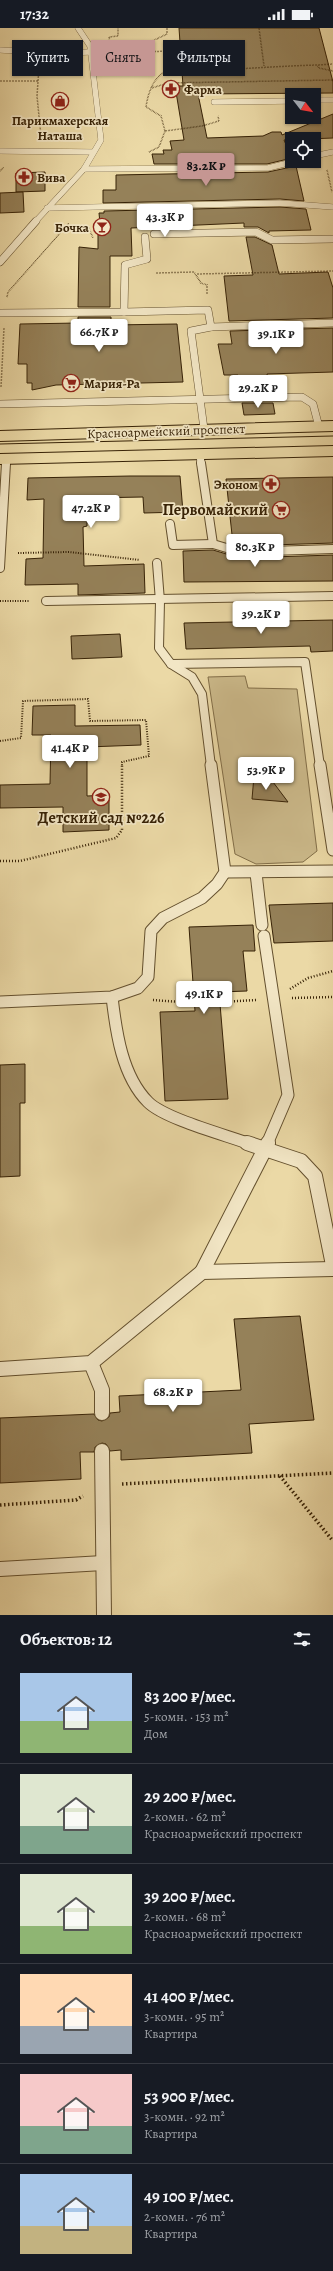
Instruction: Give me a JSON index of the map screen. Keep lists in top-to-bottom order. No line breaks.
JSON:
{"streets":{"main road":["Красноармейский проспект"]},"places":{"pharmacy":["Фарма","Вива","Эконом"],"shop":["Парикмахерская Наташа"],"bar":["Бочка"],"supermarket":["Мария-Ра","Первомайский"],"school or university":["Детский сад №226"]},"north":"bottom right","page":{"status":"17:32","chip":["Купить","Снять","Фильтры"],"price":["83.2K ₽","43.3K ₽","66.7K ₽","39.1K ₽","29.2K ₽","47.2K ₽","80.3K ₽","39.2K ₽","41.4K ₽","53.9K ₽","49.1K ₽","68.2K ₽"],"heading":"Объектов: 12","list":[{"name":"83 200 ₽/мес.","note":"5-комн. · 153 m² · Дом"},{"name":"29 200 ₽/мес.","note":"2-комн. · 62 m² · Красноармейский проспект"},{"name":"39 200 ₽/мес.","note":"2-комн. · 68 m² · Красноармейский проспект"},{"name":"41 400 ₽/мес.","note":"3-комн. · 95 m² · Квартира"},{"name":"53 900 ₽/мес.","note":"3-комн. · 92 m² · Квартира"},{"name":"49 100 ₽/мес.","note":"2-комн. · 76 m² · Квартира"}]}}
